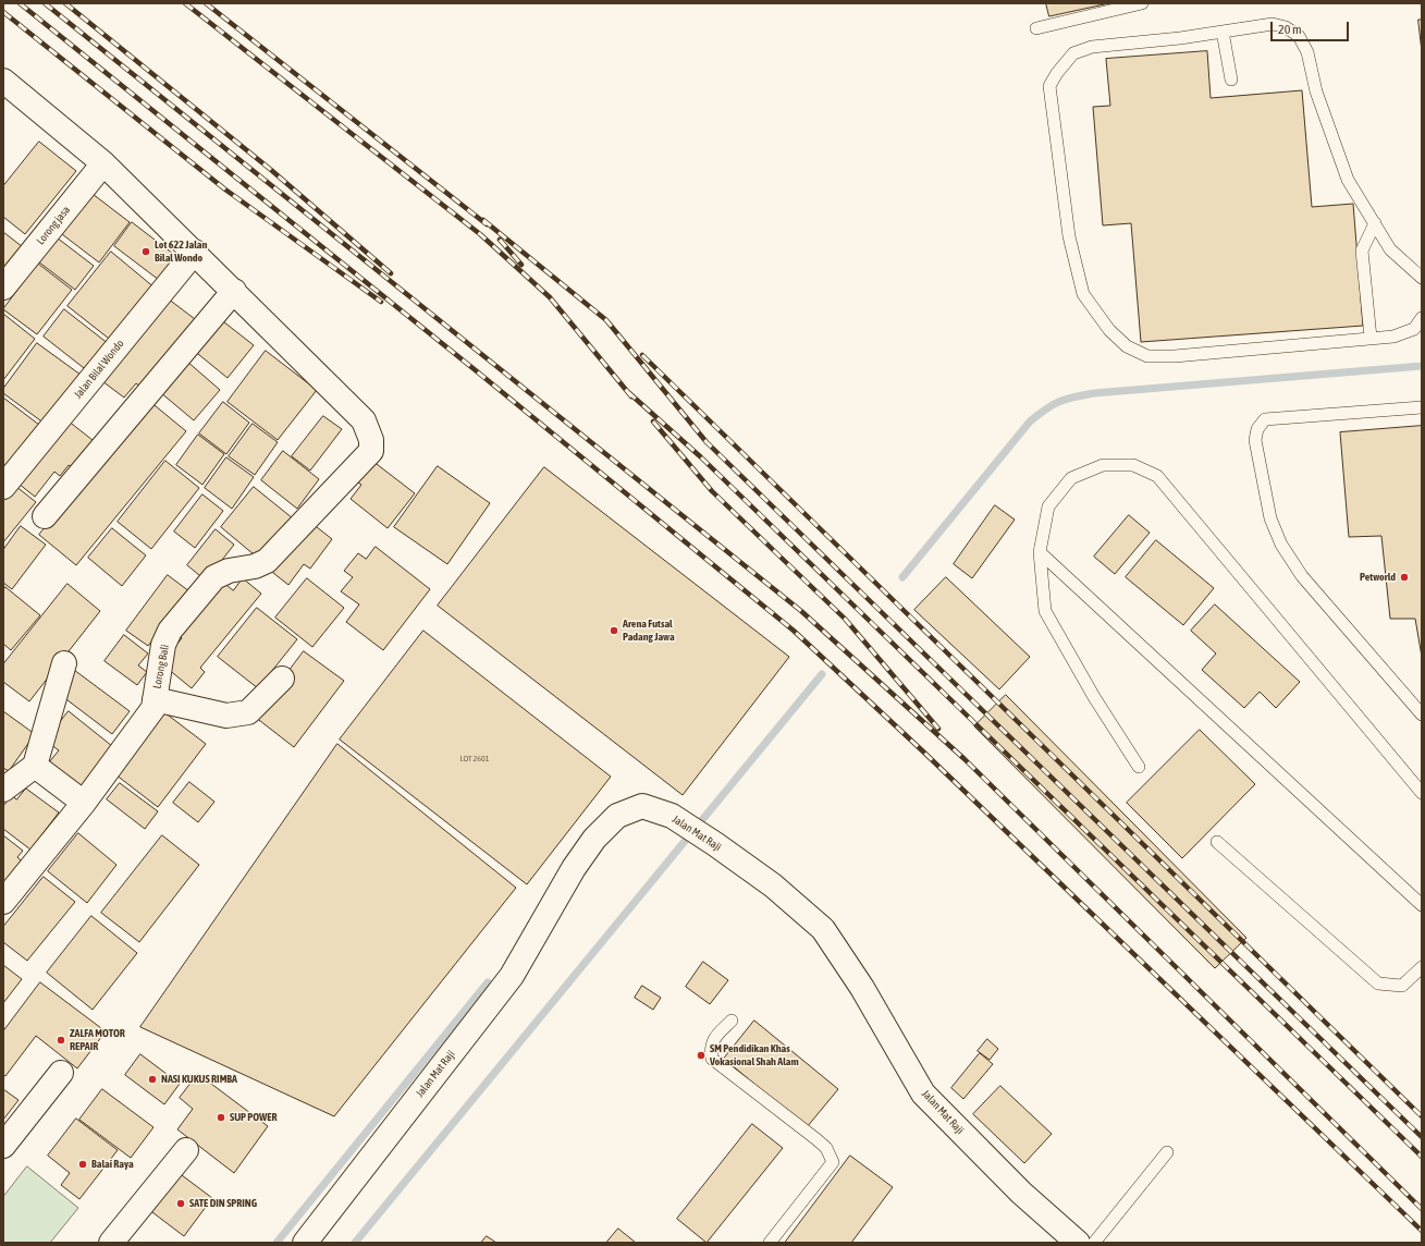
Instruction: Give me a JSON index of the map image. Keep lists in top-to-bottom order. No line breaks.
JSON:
{"streets":{"street":["Lorong jasa","Jalan Bilal Wondo","Lorong Bali","Jalan Mat Raji"]},"places":["Lot 622 Jalan Bilal Wondo","Petworld","Arena Futsal Padang Jawa","ZALFA MOTOR REPAIR","SM Pendidikan Khas Vokasional Shah Alam","NASI KUKUS RIMBA","SUP POWER","Balai Raya","SATE DIN SPRING"],"house_numbers":["LOT 2601"],"scale_bar":"20 m"}
